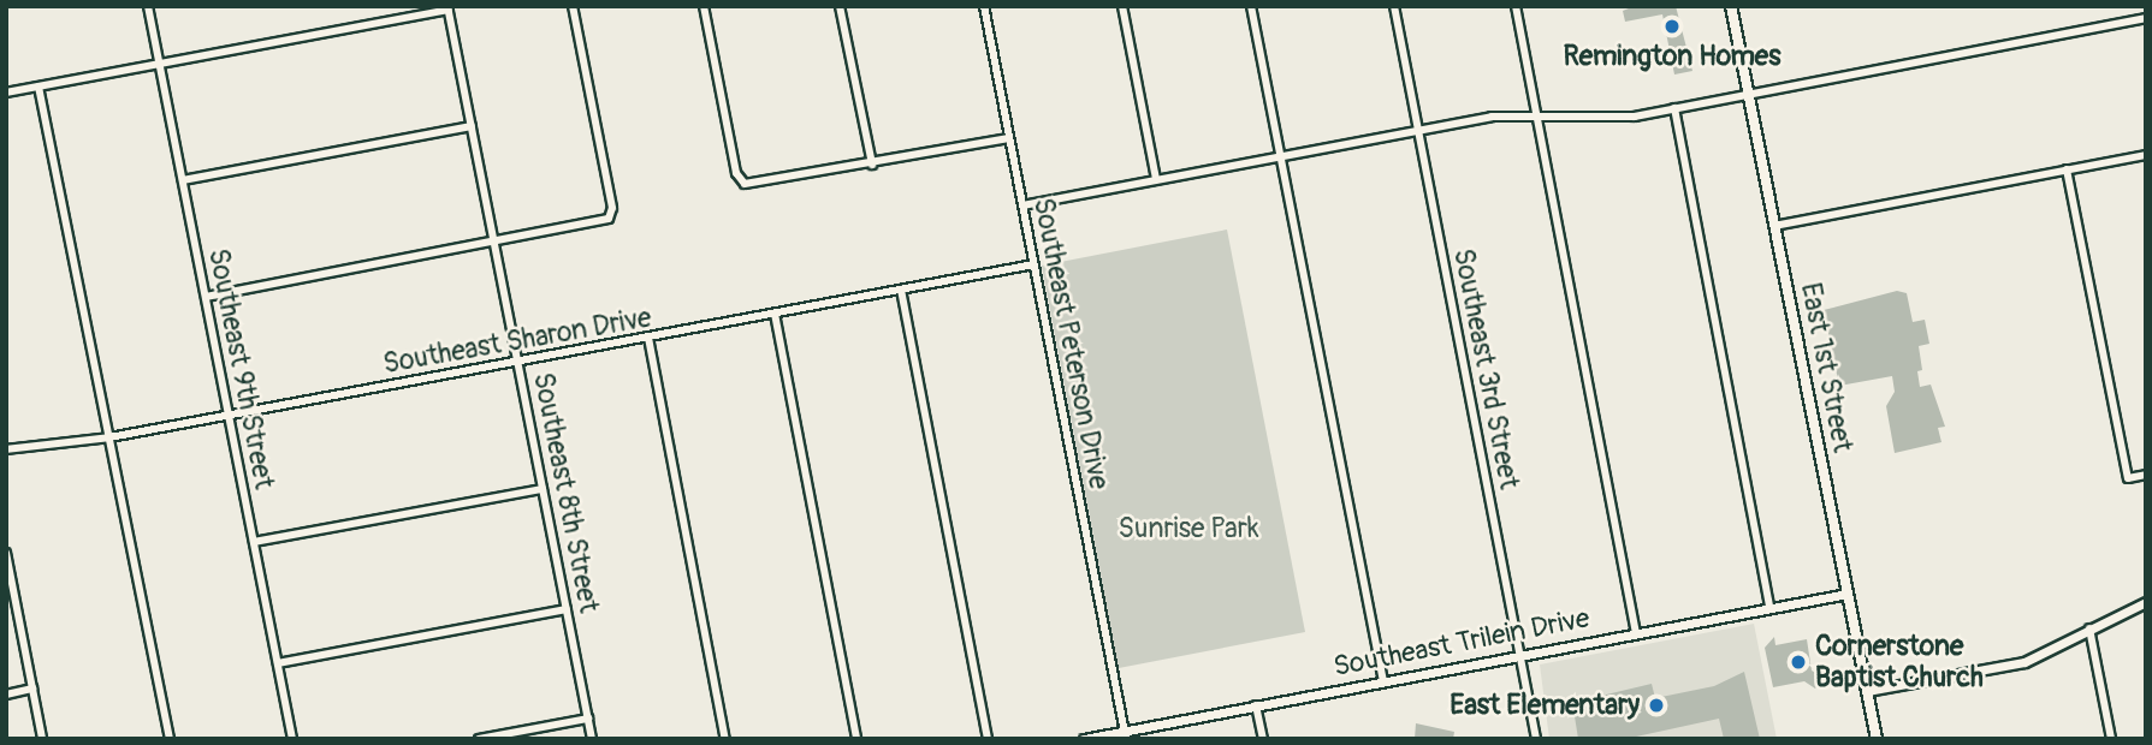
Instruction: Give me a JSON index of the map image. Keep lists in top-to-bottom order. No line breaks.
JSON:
{"streets":{"main road":["East 1st Street"],"street":["Southeast Sharon Drive","Southeast Peterson Drive","Southeast 9th Street","Southeast 3rd Street","Southeast 8th Street","Southeast Trilein Drive"]},"crossings":[["Southeast Sharon Drive","Southeast Peterson Drive"],["Southeast Sharon Drive","Southeast 9th Street"],["Southeast Sharon Drive","Southeast 8th Street"],["Southeast Peterson Drive","Southeast Trilein Drive"],["East 1st Street","Southeast Trilein Drive"],["Southeast 3rd Street","Southeast Trilein Drive"]],"parks":["Sunrise Park"],"places":["Remington Homes","Cornerstone Baptist Church","East Elementary"]}
